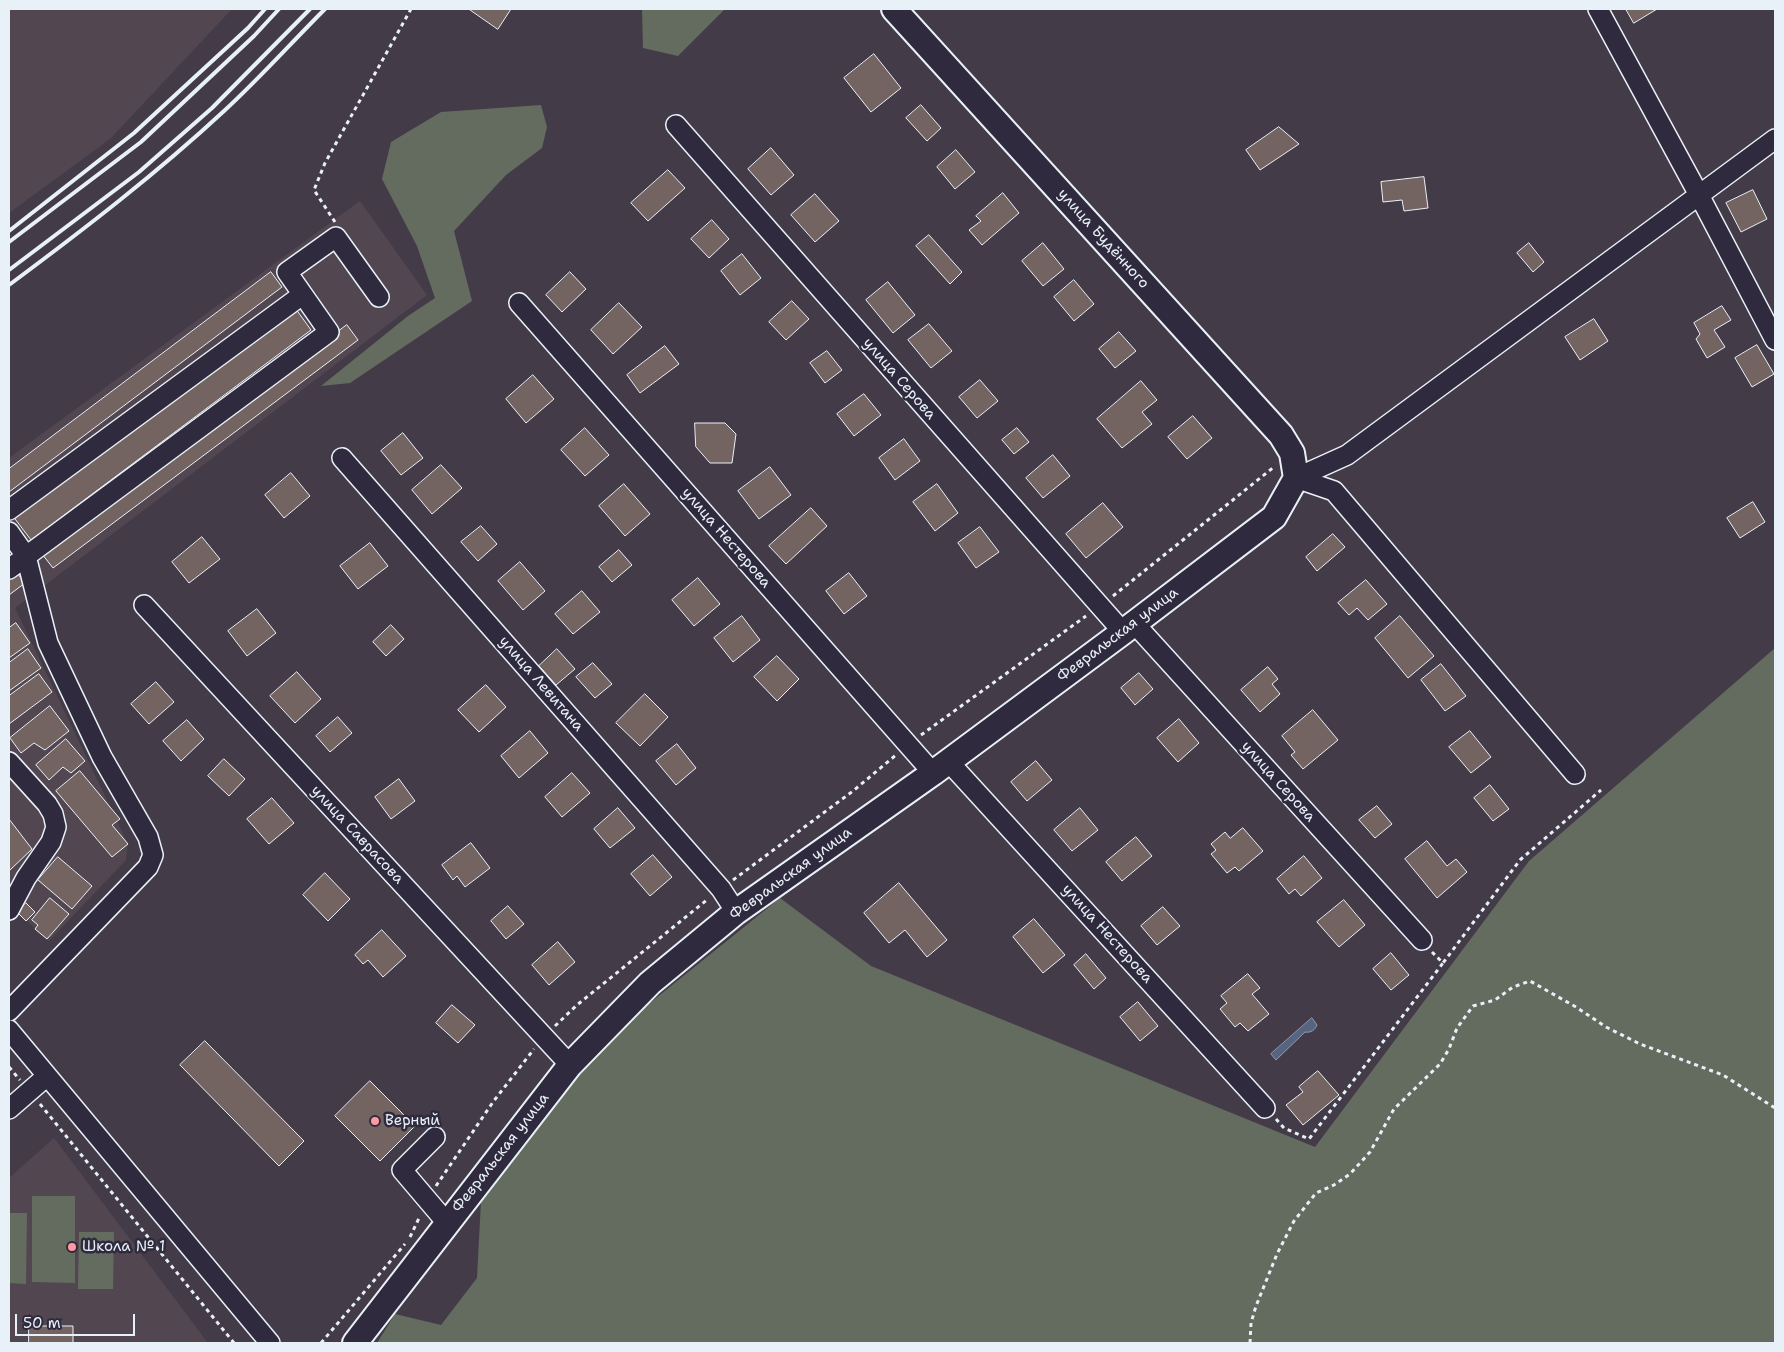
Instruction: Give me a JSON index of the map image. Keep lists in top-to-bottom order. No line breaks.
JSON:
{"streets":{"main road":["улица Будённого","Февральская улица"],"street":["улица Серова","улица Нестерова","улица Левитана","улица Саврасова"]},"crossings":[["улица Будённого","Февральская улица"],["улица Серова","Февральская улица"],["улица Нестерова","Февральская улица"],["Февральская улица","улица Левитана"],["Февральская улица","улица Саврасова"]],"places":["Верный","Школа № 1"],"scale_bar":"50 m"}
